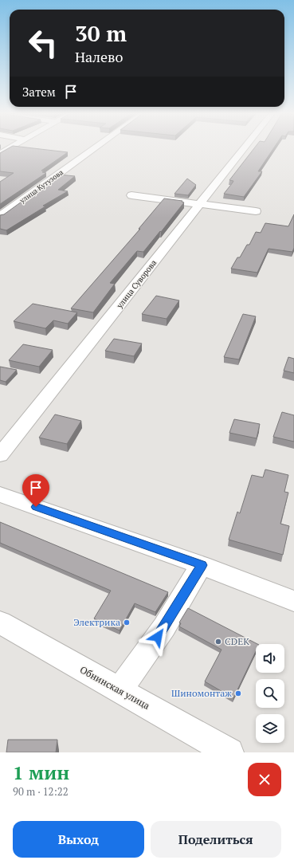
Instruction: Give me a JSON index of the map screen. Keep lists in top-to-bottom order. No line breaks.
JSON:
{"streets":{"street":["улица Кутузова","улица Суворова","Обнинская улица"]},"places":["Электрика","CDEK","Шиномонтаж"],"page":{"turn":["30 m","Налево"],"then":"Затем","heading":["1 мин","90 m · 12:22"],"buttons":["Выход","Поделиться"]}}
